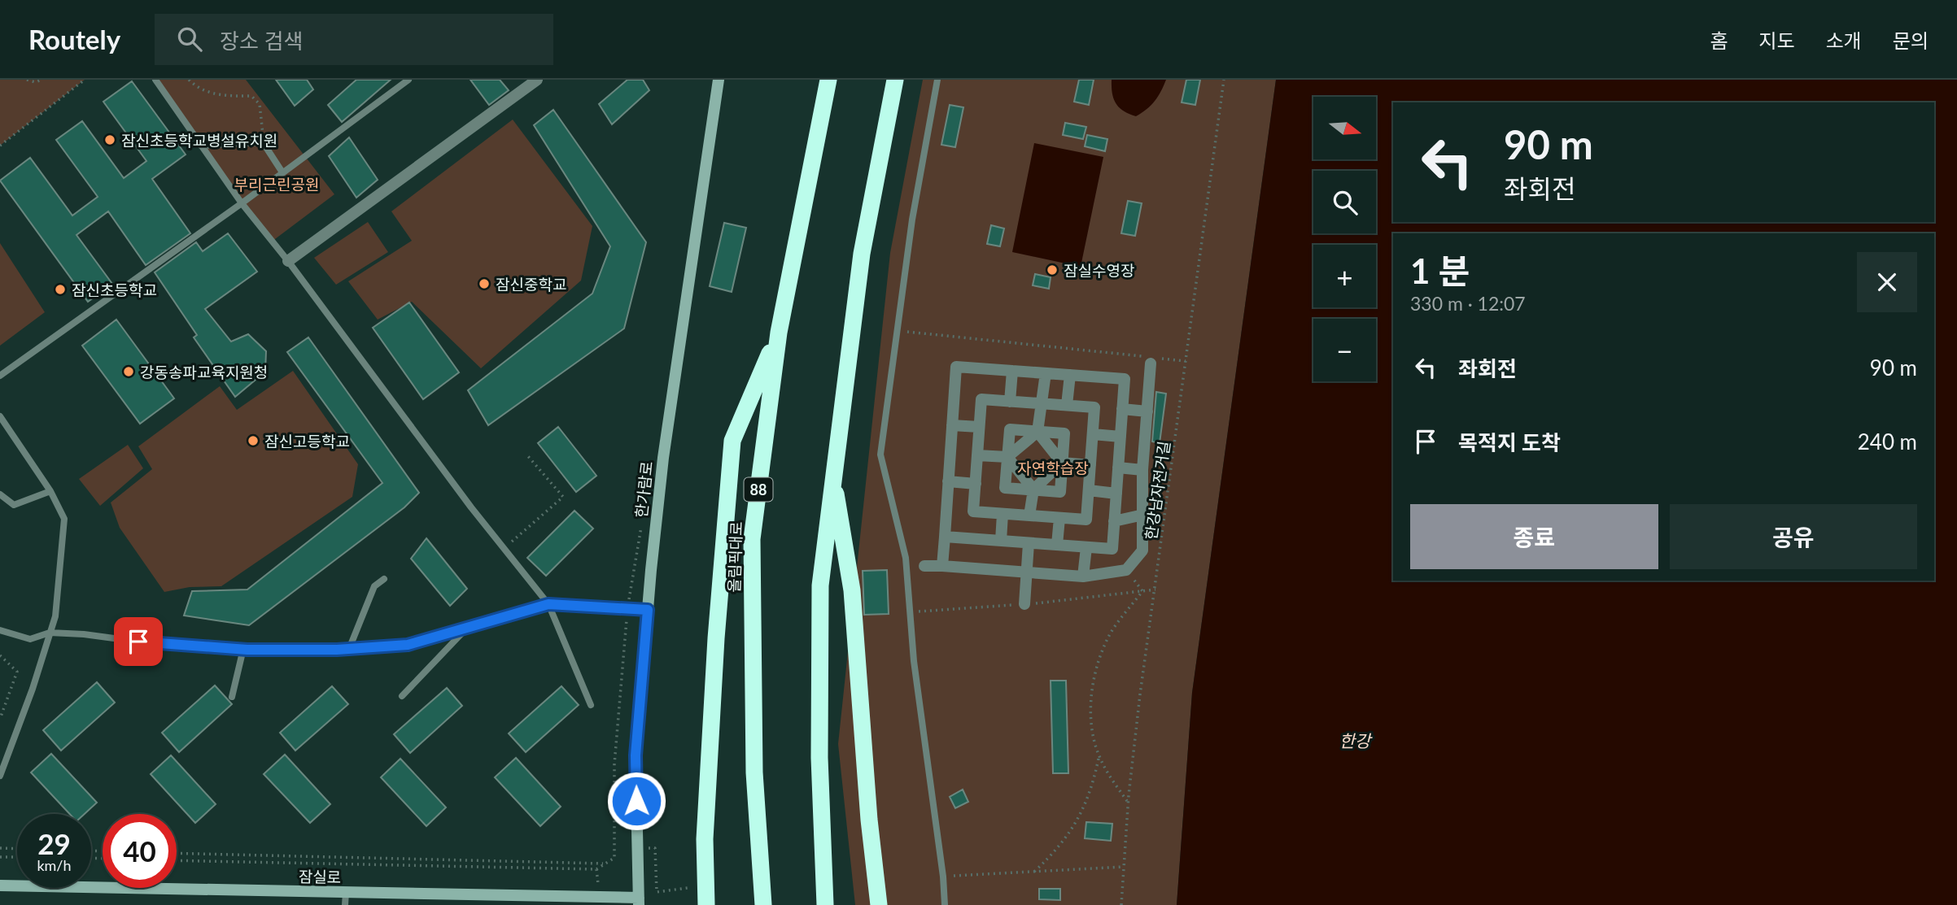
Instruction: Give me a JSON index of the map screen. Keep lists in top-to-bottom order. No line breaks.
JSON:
{"streets":{"highway":["88","올림픽대로"],"street":["한가람로","잠실로"],"path":["한강남자전거길"]},"crossings":[["한가람로","잠실로"]],"water":["한강"],"parks":["부리근린공원","자연학습장"],"places":["잠신초등학교병설유치원","잠실수영장","잠신중학교","잠신초등학교","강동송파교육지원청","잠신고등학교"],"north":"right","page":{"header":"Routely","search":"장소 검색","nav":["홈","지도","소개","문의"],"map_buttons":["+","−"],"turn":["90 m","좌회전"],"heading":["1 분","330 m · 12:07"],"list":[{"name":"좌회전","value":"90 m"},{"name":"목적지 도착","value":"240 m"}],"buttons":["종료","공유"],"speed":"29 km/h","limit":"40"}}
